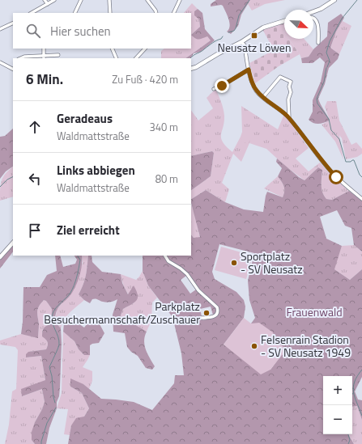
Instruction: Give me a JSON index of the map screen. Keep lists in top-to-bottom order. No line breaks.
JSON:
{"parks":["Frauenwald"],"places":{"transit":["Neusatz Löwen"],"other":["Sportplatz - SV Neusatz","Parkplatz Besuchermannschaft/Zuschauer","Felsenrain Stadion - SV Neusatz 1949"]},"north":"bottom right","page":{"search":"Hier suchen","heading":["6 Min.","Zu Fuß · 420 m"],"list":[["Geradeaus","Waldmattstraße","340 m"],["Links abbiegen","Waldmattstraße","80 m"],"Ziel erreicht"],"map_buttons":["+","−"]}}
